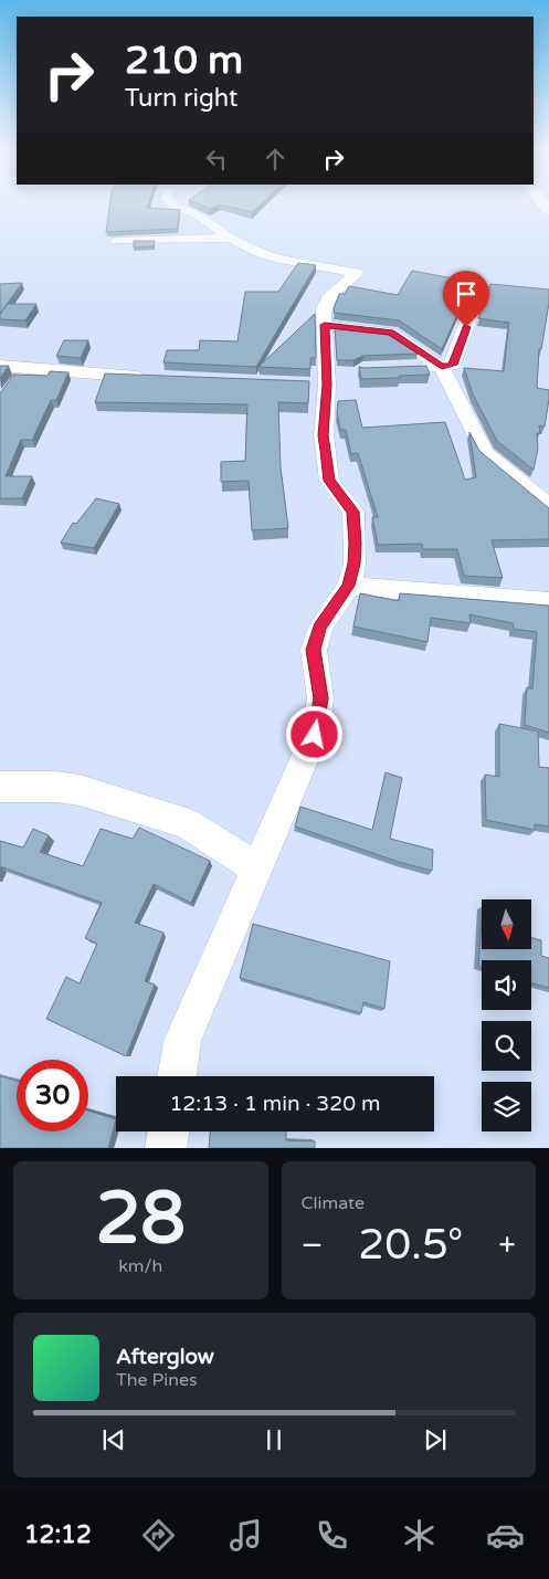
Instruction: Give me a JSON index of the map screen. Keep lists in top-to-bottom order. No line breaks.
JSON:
{"north":"bottom","page":{"turn":["210 m","Turn right"],"limit":"30","trip":"12:13 · 1 min · 320 m","tile":[["28","km/h"],"Climate"],"heat":["−","20.5°","+"],"song":["Afterglow","The Pines"],"tabs":"12:12"}}
